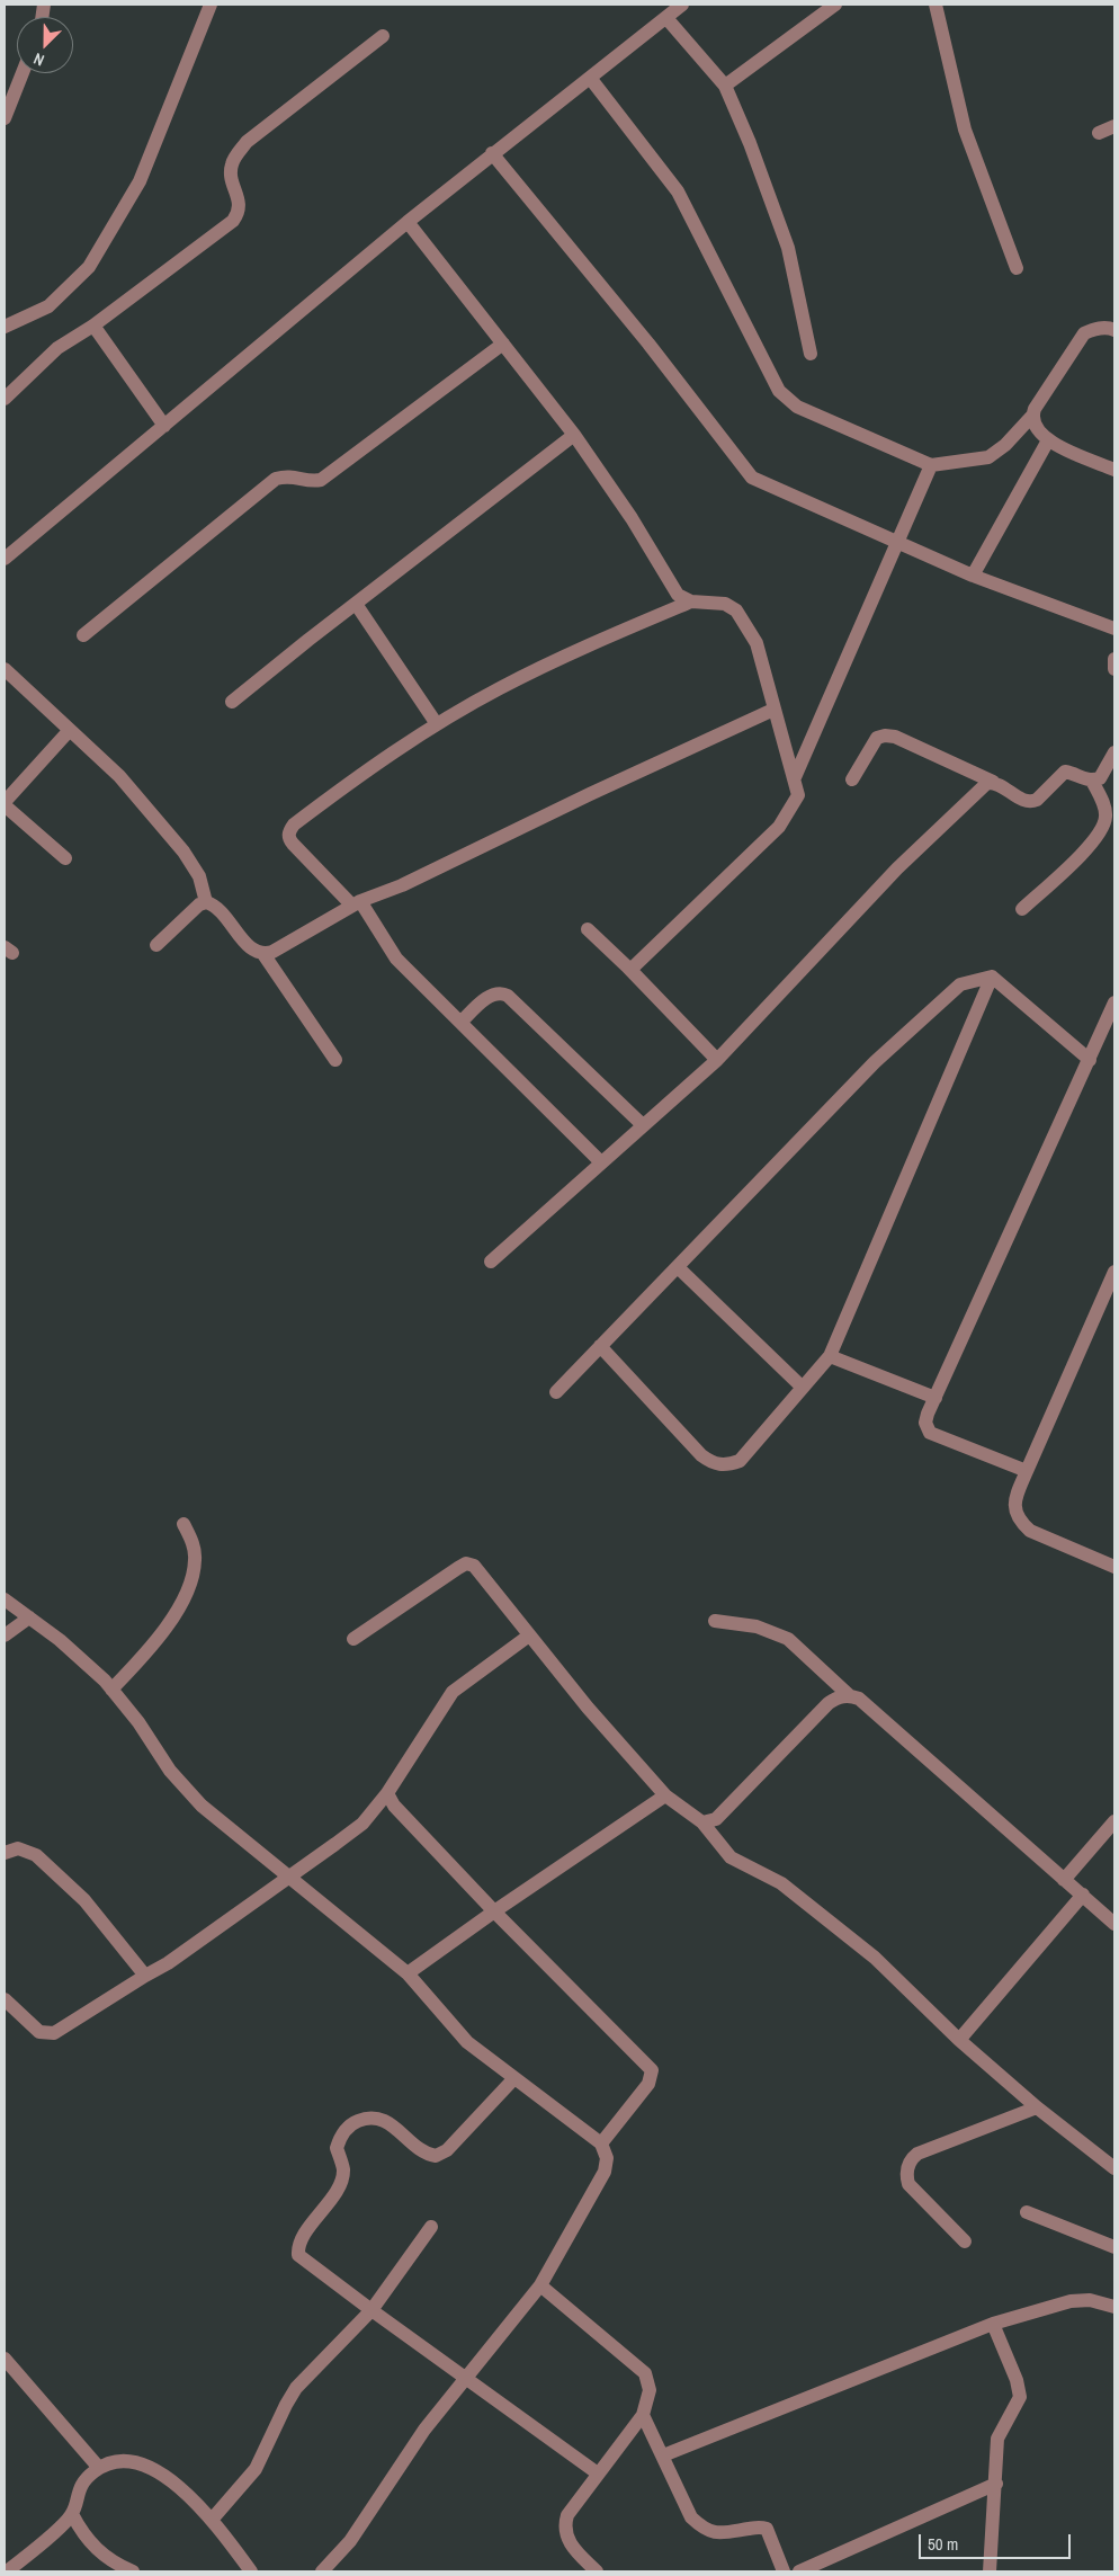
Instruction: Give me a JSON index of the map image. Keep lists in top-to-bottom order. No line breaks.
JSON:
{"scale_bar":"50 m","north":"bottom left"}
